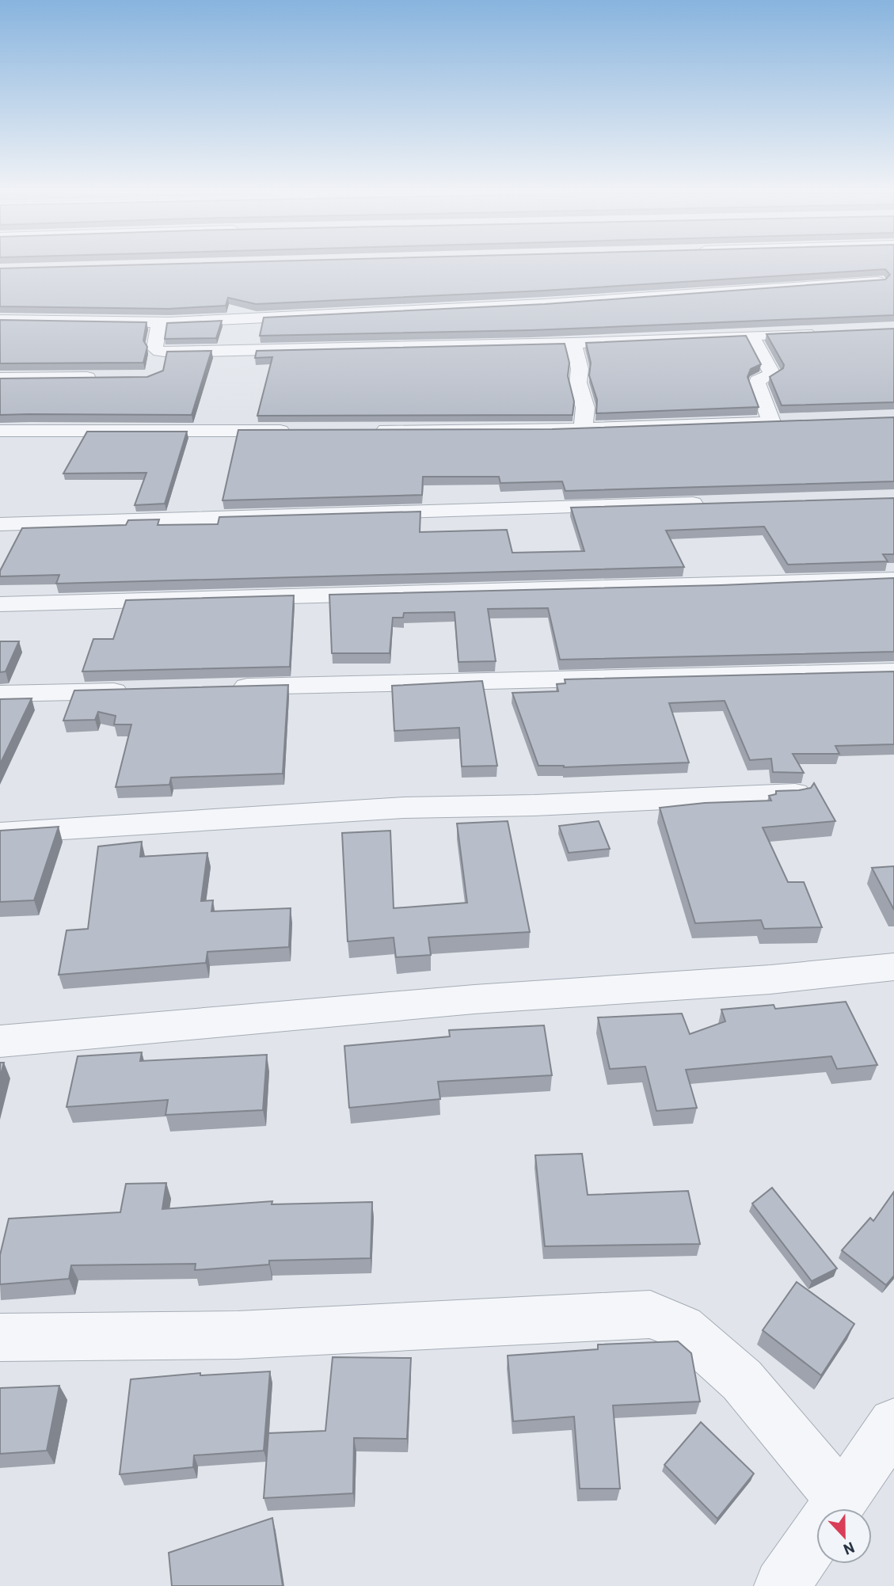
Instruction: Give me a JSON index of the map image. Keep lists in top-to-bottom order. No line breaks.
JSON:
{"north":"bottom"}
